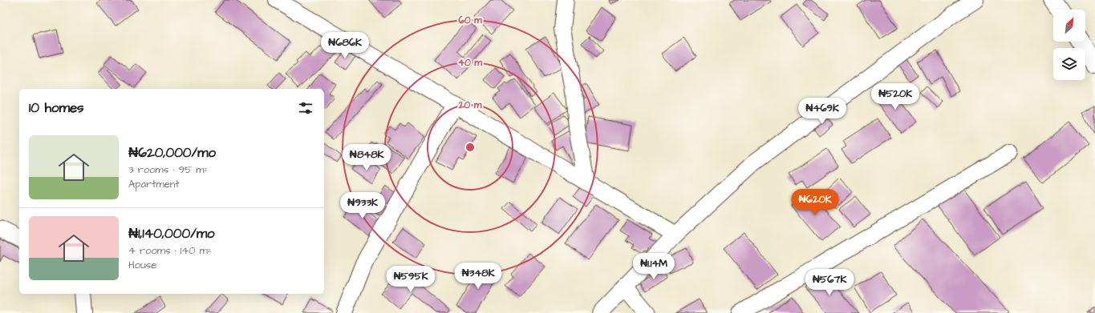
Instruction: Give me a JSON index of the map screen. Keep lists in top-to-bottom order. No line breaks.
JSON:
{"north":"top right","page":{"price":["₦686K","₦520K","₦469K","₦848K","₦620K","₦933K","₦1.14M","₦348K","₦595K","₦567K"],"heading":"10 homes","list":[{"name":"₦620,000/mo","note":"3 rooms · 95 m² · Apartment"},{"name":"₦1,140,000/mo","note":"4 rooms · 140 m² · House"}]},"rings":["60 m","40 m","20 m"]}
